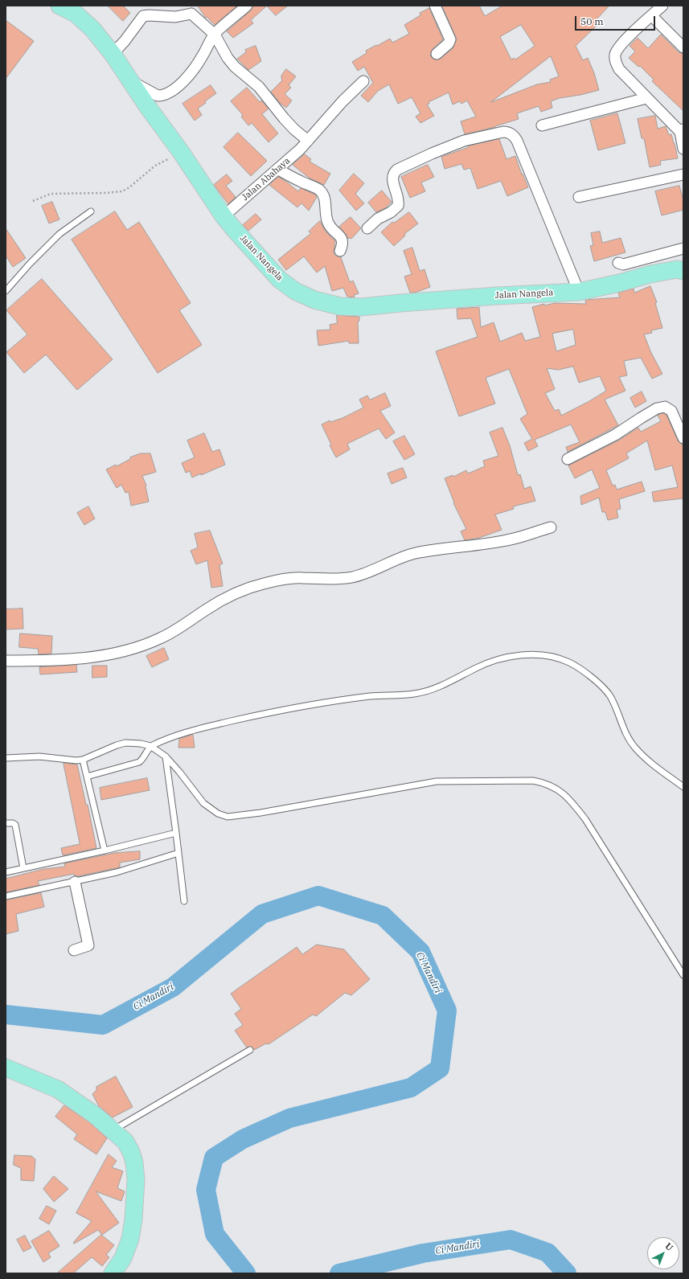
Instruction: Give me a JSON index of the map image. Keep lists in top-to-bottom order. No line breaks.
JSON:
{"streets":{"main road":["Jalan Nangela"],"street":["Jalan Abahaya"]},"crossings":[["Jalan Abahaya","Jalan Nangela"]],"water":["Ci Mandiri"],"scale_bar":"50 m","north":"top right"}
